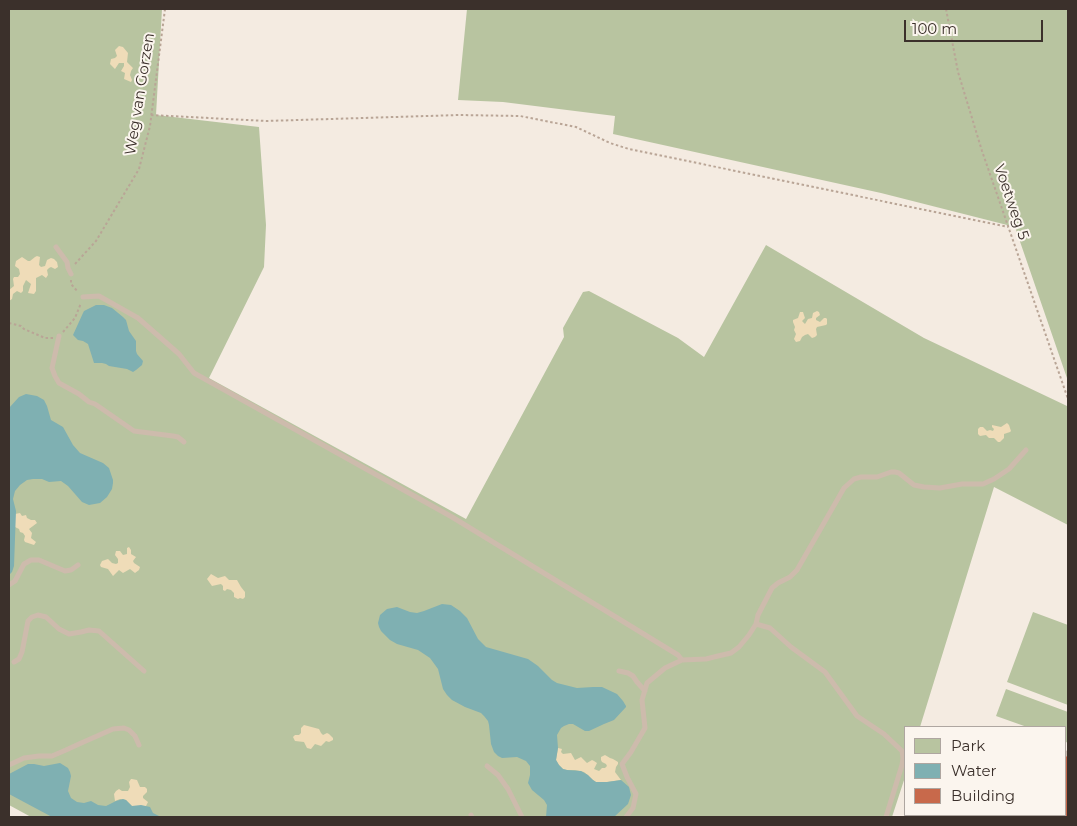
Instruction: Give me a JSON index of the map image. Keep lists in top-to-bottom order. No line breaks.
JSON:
{"streets":{"path":["Weg van Gorzen","Voetweg 5"]},"legend":["Park","Water","Building"],"scale_bar":"100 m"}
